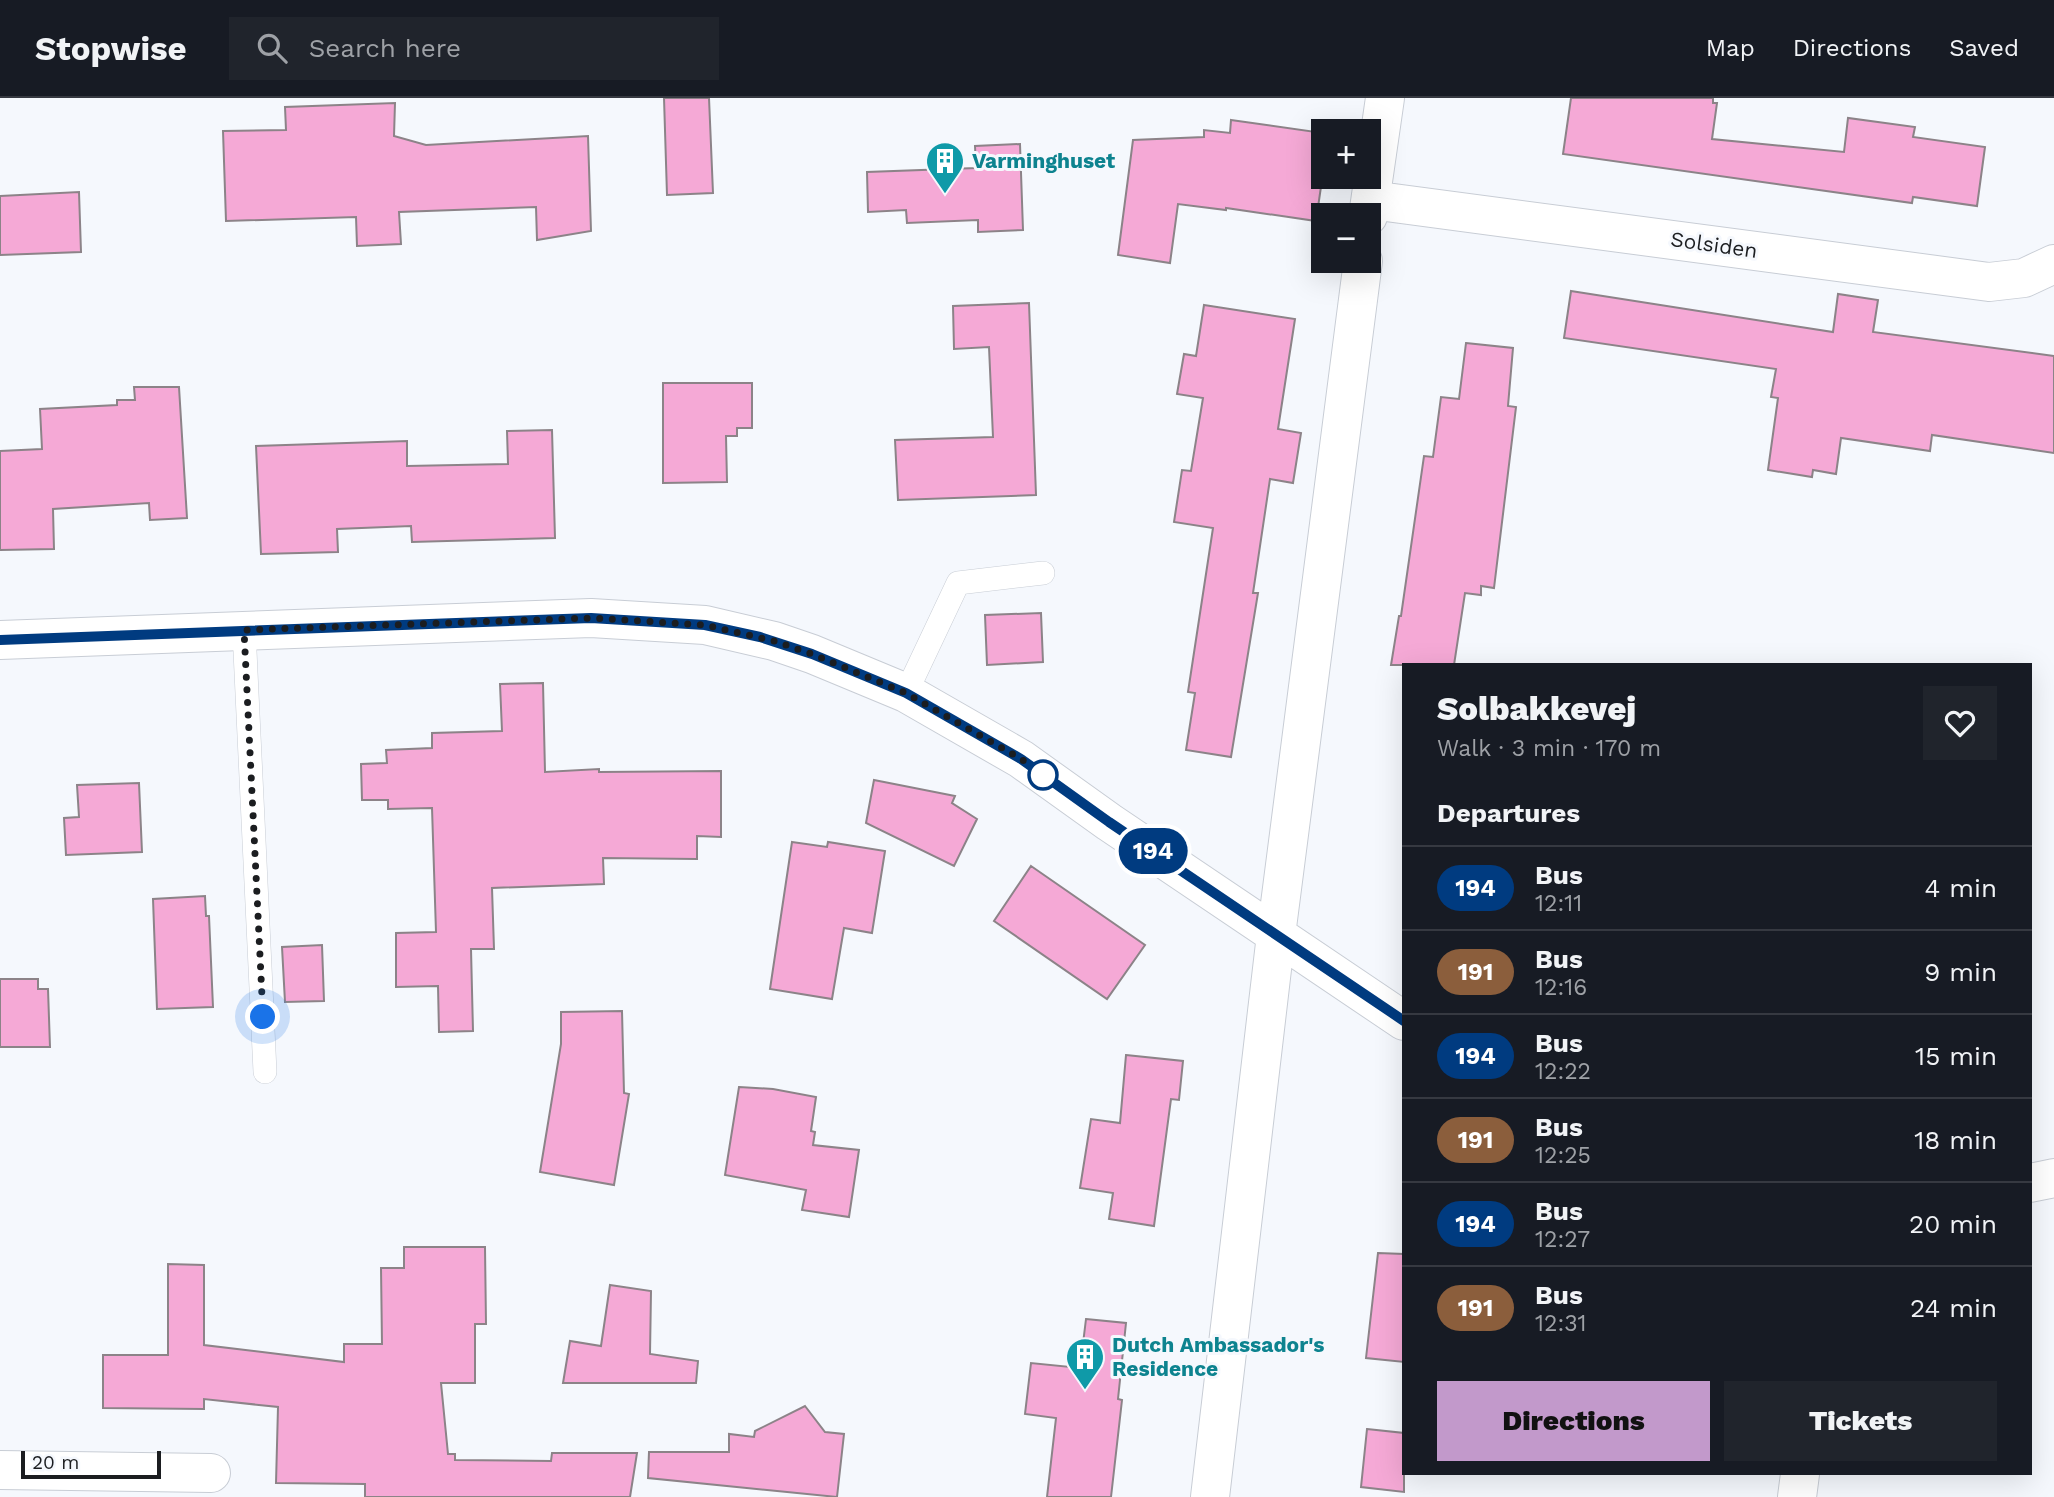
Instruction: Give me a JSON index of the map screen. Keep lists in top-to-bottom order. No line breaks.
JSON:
{"streets":{"street":["Solsiden"]},"places":{"building":["Varminghuset","Dutch Ambassador's Residence"]},"lines":["bus line 194"],"scale_bar":"20 m","page":{"header":"Stopwise","search":"Search here","nav":["Map","Directions","Saved"],"on_map":"194","map_buttons":["+","−"],"heading":[["Solbakkevej","Walk · 3 min · 170 m"],"Departures"],"list":[{"mark":"194","name":"Bus","note":"12:11","value":"4 min"},{"mark":"191","name":"Bus","note":"12:16","value":"9 min"},{"mark":"194","name":"Bus","note":"12:22","value":"15 min"},{"mark":"191","name":"Bus","note":"12:25","value":"18 min"},{"mark":"194","name":"Bus","note":"12:27","value":"20 min"},{"mark":"191","name":"Bus","note":"12:31","value":"24 min"}],"buttons":["Directions","Tickets"],"scale":"20 m"}}
